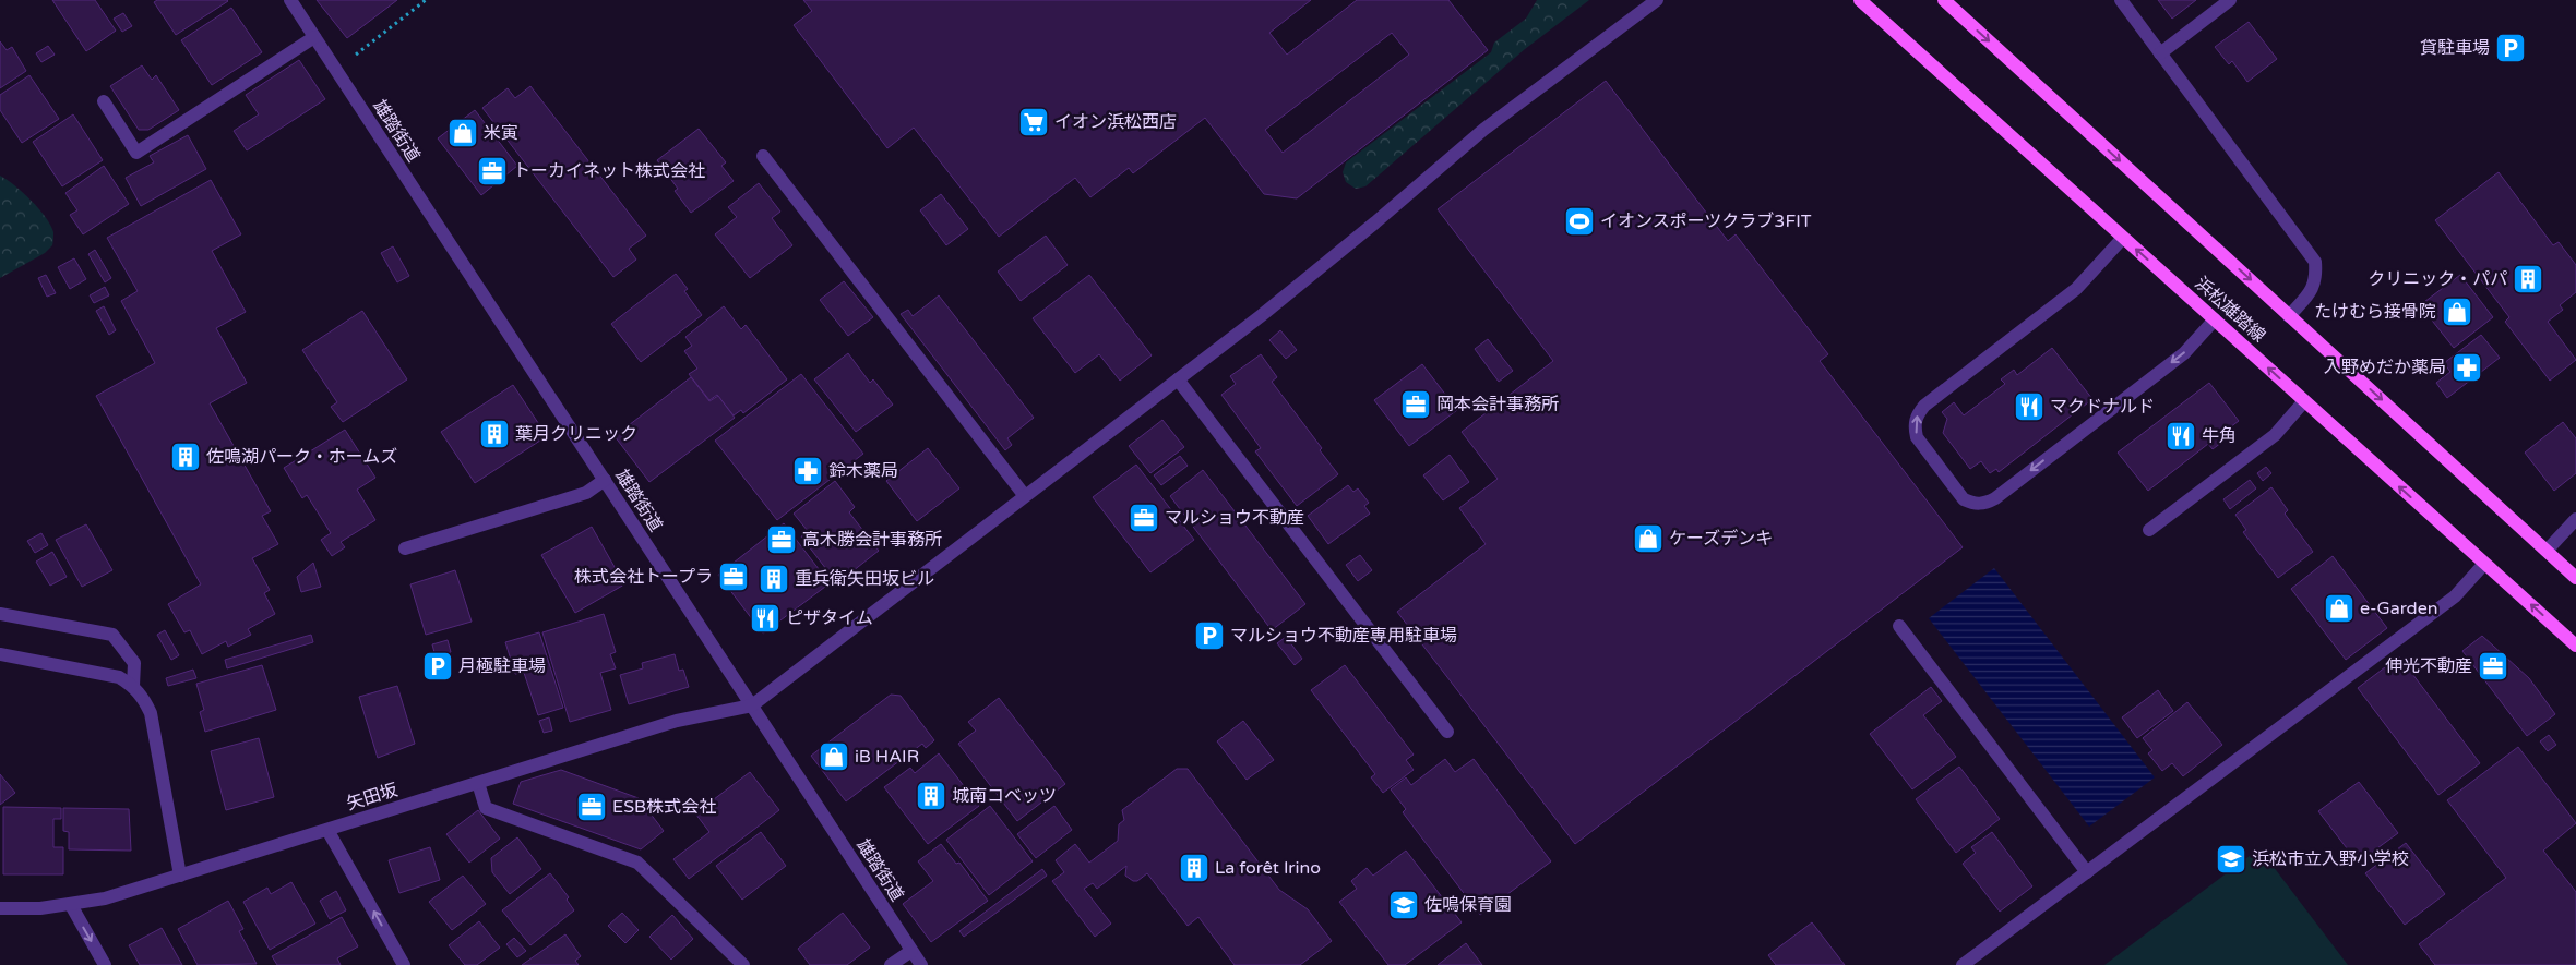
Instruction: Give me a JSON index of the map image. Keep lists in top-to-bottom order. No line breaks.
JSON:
{"streets":{"main road":["浜松雄踏線"],"street":["雄踏街道","矢田坂"]},"crossings":[["雄踏街道","矢田坂"]],"places":{"parking":["貸駐車場","マルショウ不動産専用駐車場","月極駐車場"],"supermarket":["イオン浜松西店"],"shop":["米寅","たけむら接骨院","ケーズデンキ","e-Garden","iB HAIR"],"office":["トーカイネット株式会社","岡本会計事務所","マルショウ不動産","高木勝会計事務所","株式会社トープラ","伸光不動産","ESB株式会社"],"sports":["イオンスポーツクラブ3FIT"],"building":["クリニック・パパ","葉月クリニック","佐鳴湖パーク・ホームズ","重兵衛矢田坂ビル","城南コベッツ","La forêt Irino"],"pharmacy":["入野めだか薬局","鈴木薬局"],"restaurant":["マクドナルド","牛角","ピザタイム"],"school or university":["浜松市立入野小学校","佐鳴保育園"]}}
